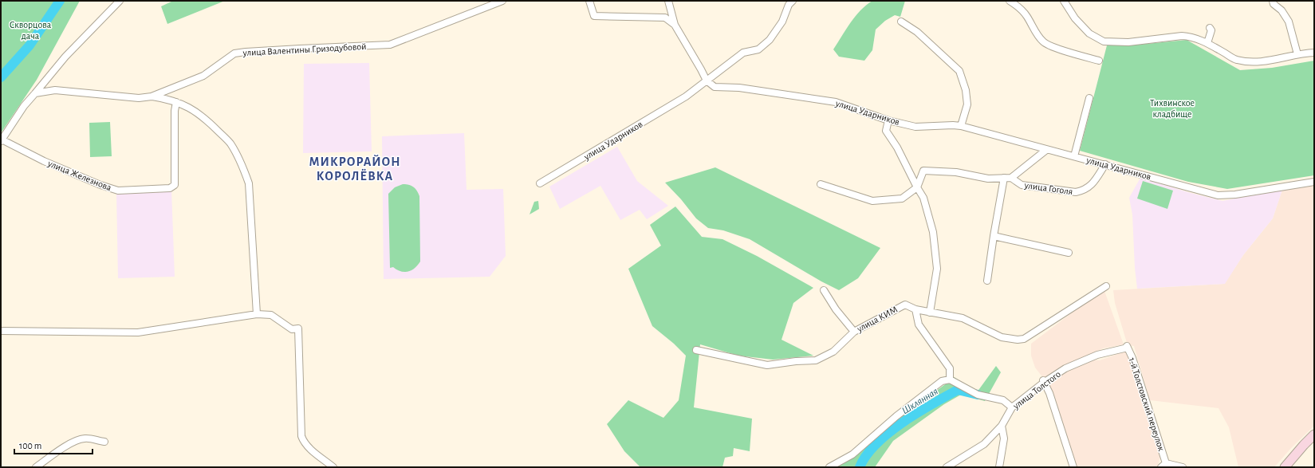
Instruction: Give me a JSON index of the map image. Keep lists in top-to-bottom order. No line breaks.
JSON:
{"streets":{"street":["улица Валентины Гризодубовой","улица Ударников","улица Железнова","улица Гоголя","улица КИМ","улица Толстого","1-й Толстовский переулок"]},"crossings":[["улица Ударников","улица Гоголя"],["улица Толстого","1-й Толстовский переулок"]],"districts":["МИКРОРАЙОН КОРОЛЁВКА"],"water":["Шклянная"],"parks":["Скворцова дача","Тихвинское кладбище"],"scale_bar":"100 m"}
